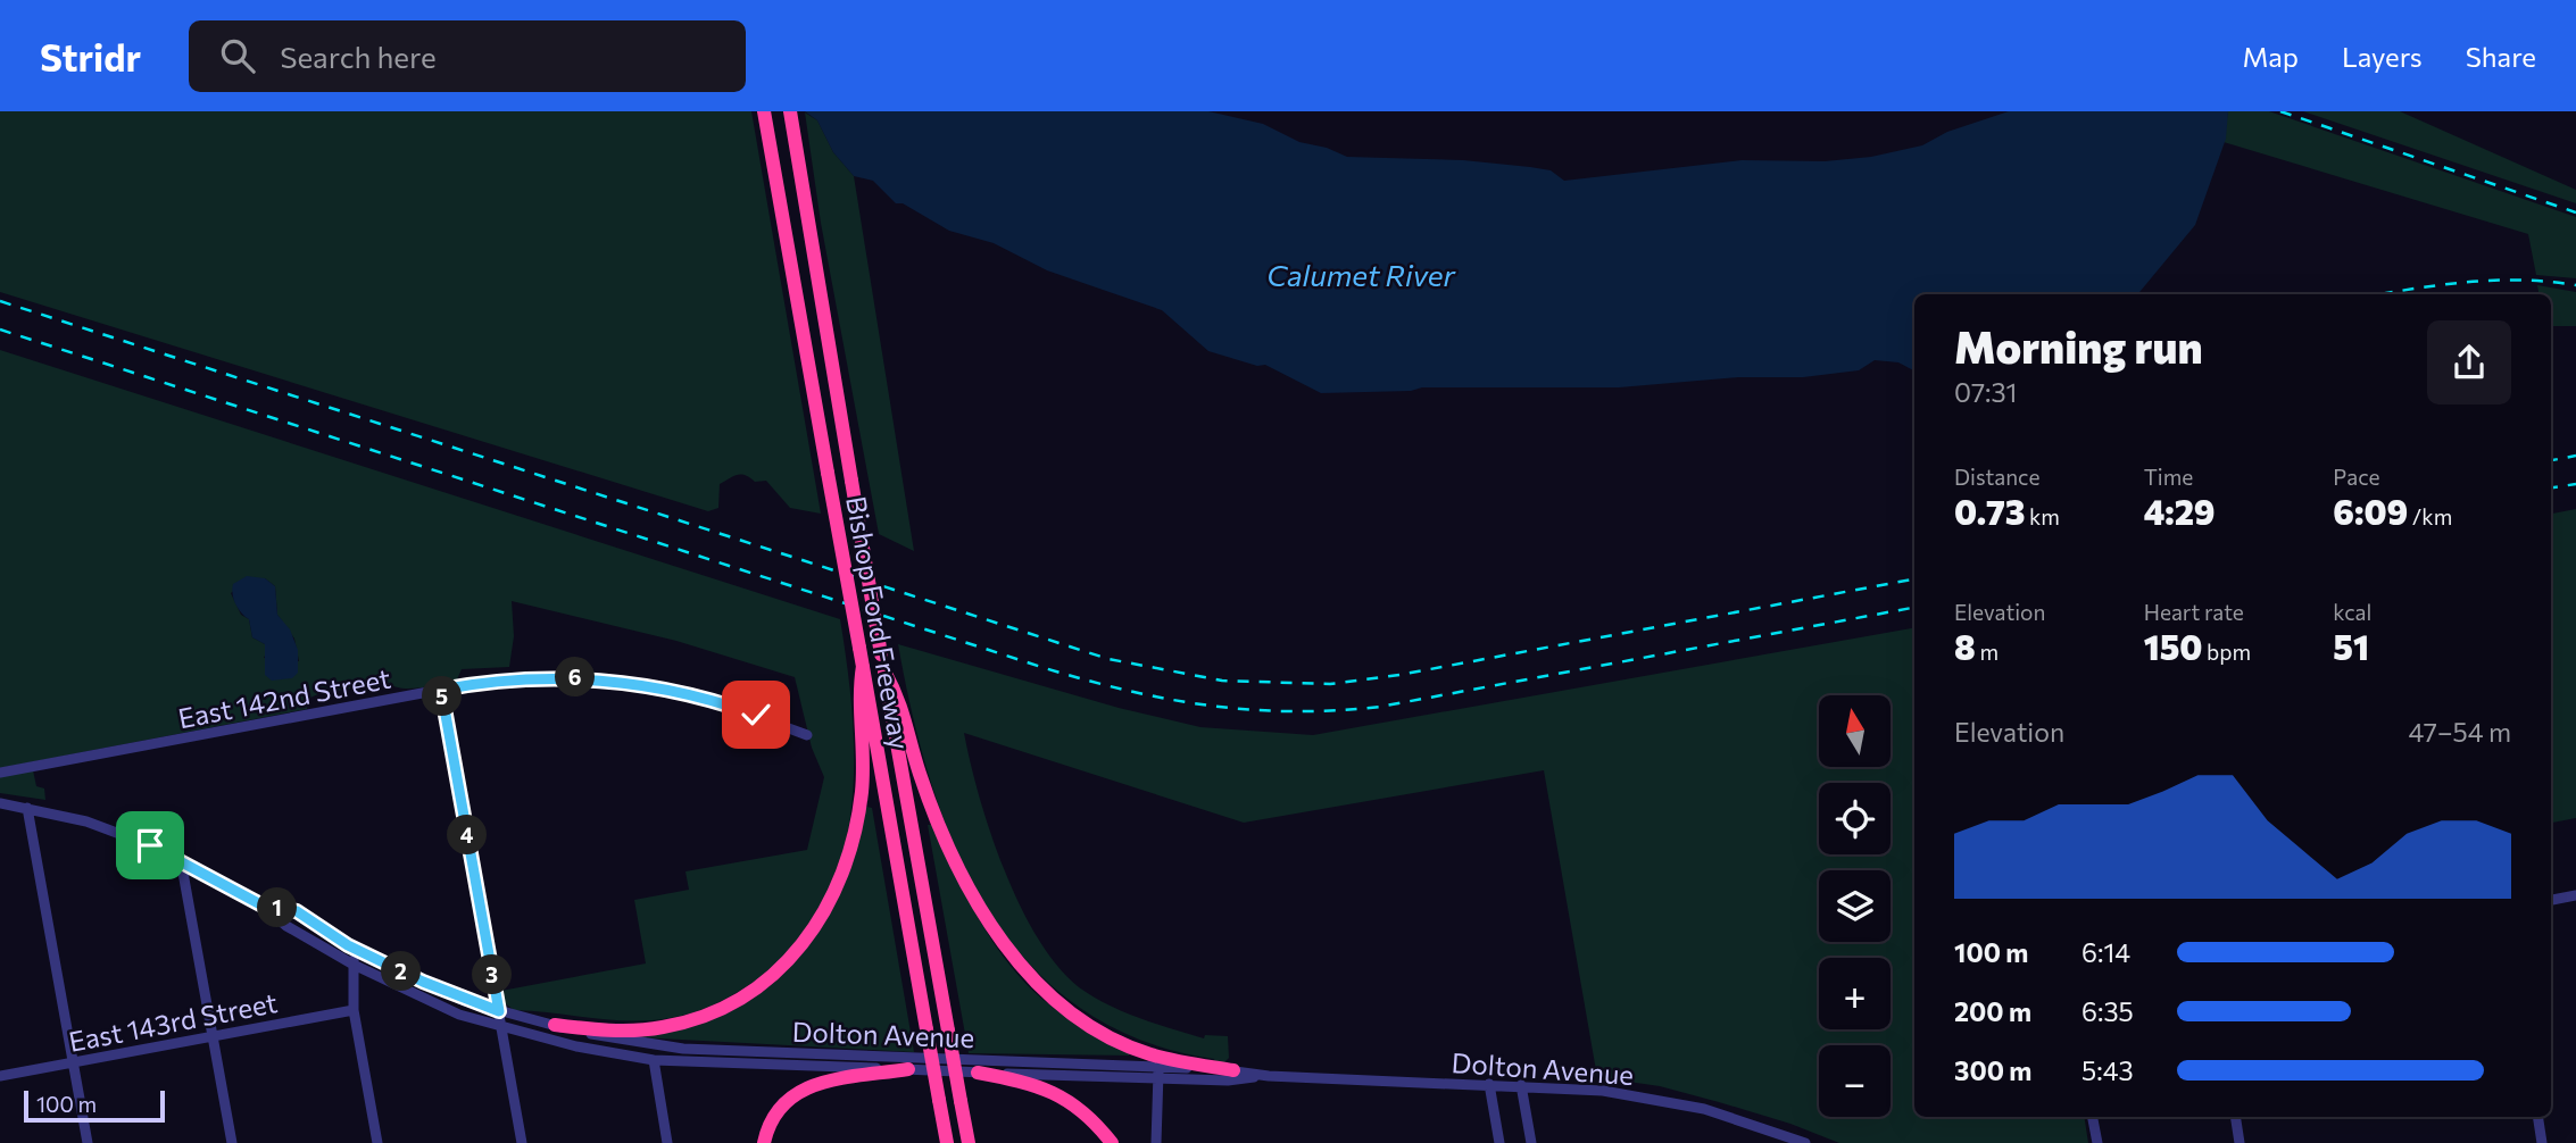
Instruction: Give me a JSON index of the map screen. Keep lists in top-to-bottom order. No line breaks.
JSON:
{"streets":{"highway":["Bishop Ford Freeway"],"street":["East 142nd Street","East 143rd Street","Dolton Avenue"]},"water":["Calumet River"],"scale_bar":"100 m","north":"top","page":{"header":"Stridr","search":"Search here","nav":["Map","Layers","Share"],"heading":["Morning run","07:31"],"stats":[["Distance","0.73 km"],["Time","4:29"],["Pace","6:09 /km"],["Elevation","8 m"],["Heart rate","150 bpm"],["kcal","51"]],"pins":["6","5","4","1","2","3"],"map_buttons":["+","−"],"chart":["Elevation","47–54 m"],"list":[{"name":"100 m","note":"6:14"},{"name":"200 m","note":"6:35"},{"name":"300 m","note":"5:43"}],"scale":"100 m"}}
